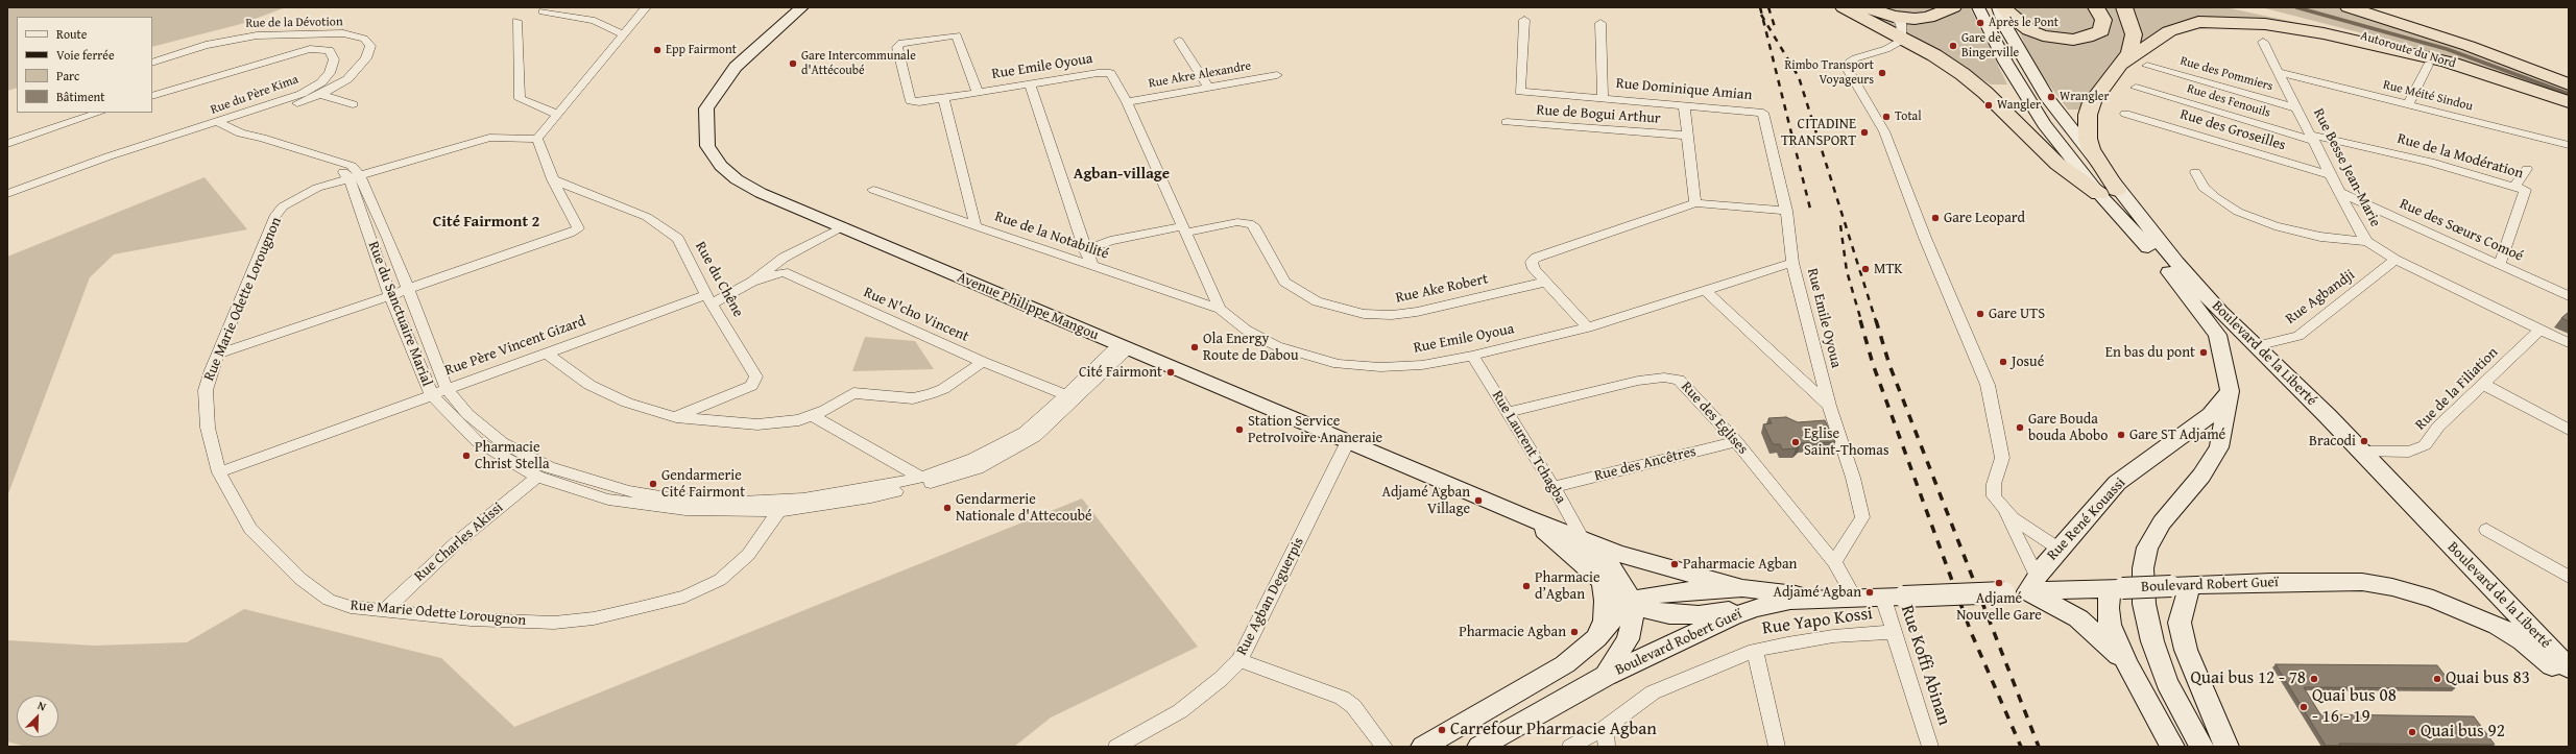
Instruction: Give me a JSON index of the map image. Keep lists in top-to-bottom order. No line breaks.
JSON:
{"streets":{"highway":["Autoroute du Nord"],"main road":["Avenue Philippe Mangou","Boulevard de la Liberté","Rue René Kouassi","Boulevard Robert Gueï"],"street":["Rue de la Dévotion","Rue Emile Oyoua","Rue des Pommiers","Rue Akre Alexandre","Rue Dominique Amian","Rue du Père Kima","Rue Méité Sindou","Rue des Fenouils","Rue de Bogui Arthur","Rue des Groseilles","Rue de la Modération","Rue Besse Jean-Marie","Rue des Sœurs Comoé","Rue de la Notabilité","Rue du Chêne","Rue Ake Robert","Rue Agbandji","Rue Marie Odette Lorougnon","Rue du Sanctuaire Marial","Rue N'cho Vincent","Rue Père Vincent Gizard","Rue de la Filiation","Rue des Eglises","Rue Laurent Tchagba","Rue des Ancêtres","Rue Charles Akissi","Rue Agban Deguerpis","Rue Yapo Kossi","Rue Koffi Abinan"]},"crossings":[["Rue de la Dévotion","Rue du Père Kima"],["Rue Emile Oyoua","Rue Akre Alexandre"],["Rue Emile Oyoua","Rue de la Notabilité"],["Rue Emile Oyoua","Rue Ake Robert"],["Rue Emile Oyoua","Rue des Eglises"],["Rue Emile Oyoua","Rue Laurent Tchagba"],["Rue des Pommiers","Rue Besse Jean-Marie"],["Rue Méité Sindou","Rue Besse Jean-Marie"],["Rue des Fenouils","Rue de la Modération"],["Rue des Fenouils","Rue Besse Jean-Marie"],["Rue des Groseilles","Rue Besse Jean-Marie"],["Rue de la Modération","Rue Besse Jean-Marie"],["Rue de la Modération","Rue des Sœurs Comoé"],["Rue Besse Jean-Marie","Rue des Sœurs Comoé"],["Rue Besse Jean-Marie","Rue Agbandji"],["Rue Besse Jean-Marie","Rue de la Filiation"],["Rue du Chêne","Rue Père Vincent Gizard"],["Rue Agbandji","Boulevard de la Liberté"],["Rue Marie Odette Lorougnon","Rue du Sanctuaire Marial"],["Rue Marie Odette Lorougnon","Rue Père Vincent Gizard"],["Rue Marie Odette Lorougnon","Rue Charles Akissi"],["Avenue Philippe Mangou","Rue du Sanctuaire Marial"],["Avenue Philippe Mangou","Rue Laurent Tchagba"],["Avenue Philippe Mangou","Boulevard Robert Gueï"],["Avenue Philippe Mangou","Rue Agban Deguerpis"],["Rue du Sanctuaire Marial","Rue N'cho Vincent"],["Rue du Sanctuaire Marial","Rue Père Vincent Gizard"],["Rue du Sanctuaire Marial","Rue Charles Akissi"],["Rue N'cho Vincent","Rue Père Vincent Gizard"],["Boulevard de la Liberté","Rue de la Filiation"],["Rue des Eglises","Rue Laurent Tchagba"],["Rue des Eglises","Rue des Ancêtres"],["Rue des Eglises","Boulevard Robert Gueï"],["Rue Laurent Tchagba","Rue des Ancêtres"],["Rue René Kouassi","Boulevard Robert Gueï"],["Boulevard Robert Gueï","Rue Koffi Abinan"],["Rue Yapo Kossi","Rue Koffi Abinan"]],"districts":["Agban-village","Cité Fairmont 2"],"places":["Après le Pont","Gare de Bingerville","Epp Fairmont","Gare Intercommunale d'Attécoubé","Rimbo Transport Voyageurs","Wrangler","Wangler","Total","CITADINE TRANSPORT","Gare Leopard","MTK","Gare UTS","Ola Energy Route de Dabou","En bas du pont","Josué","Cité Fairmont","Gare Bouda bouda Abobo","Station Service PetroIvoire Ananeraie","Gare ST Adjamé","Bracodi","Eglise Saint-Thomas","Pharmacie Christ Stella","Gendarmerie Cité Fairmont","Adjamé Agban Village","Gendarmerie Nationale d'Attecoubé","Paharmacie Agban","Adjamé Nouvelle Gare","Pharmacie d’Agban","Adjamé Agban","Pharmacie Agban","Quai bus 12 - 78","Quai bus 83","Quai bus 08 - 16 - 19","Carrefour Pharmacie Agban","Quai bus 92"],"legend":["Route","Voie ferrée","Parc","Bâtiment"],"north":"top right"}
